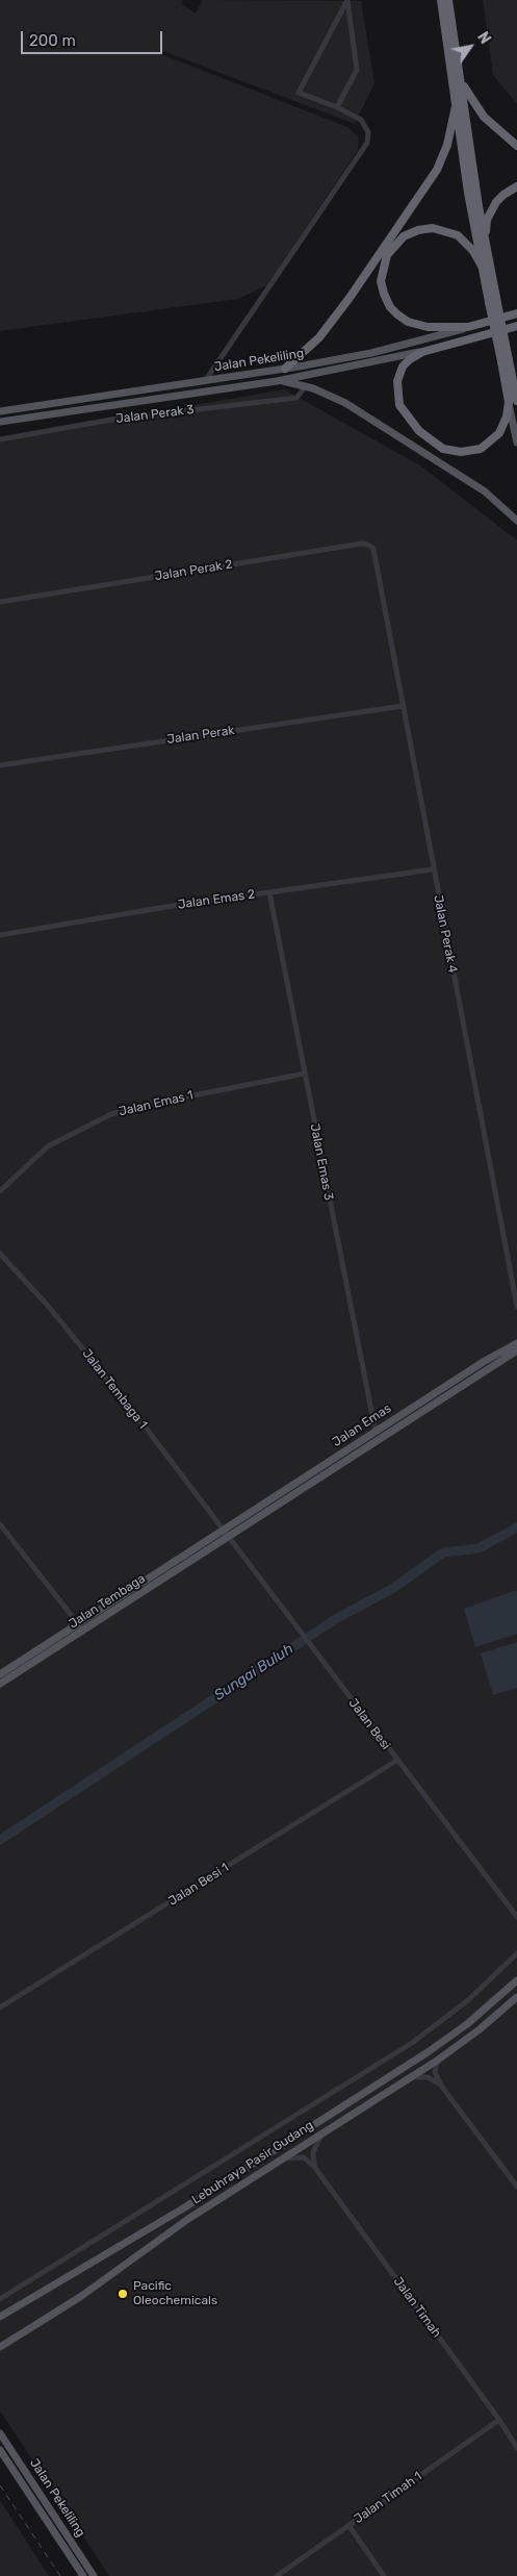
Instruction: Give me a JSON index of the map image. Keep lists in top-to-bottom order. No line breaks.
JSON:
{"streets":{"highway":["Jalan Pekeliling"],"main road":["Jalan Emas","Jalan Tembaga","Lebuhraya Pasir Gudang"],"street":["Jalan Perak 3","Jalan Perak 2","Jalan Perak","Jalan Emas 2","Jalan Perak 4","Jalan Emas 1","Jalan Emas 3","Jalan Tembaga 1","Jalan Besi","Jalan Besi 1","Jalan Timah","Jalan Timah 1"]},"crossings":[["Jalan Perak 2","Jalan Perak 4"],["Jalan Perak","Jalan Perak 4"],["Jalan Emas 2","Jalan Perak 4"],["Jalan Emas 2","Jalan Emas 3"],["Jalan Emas 1","Jalan Emas 3"],["Jalan Emas 3","Jalan Emas"],["Jalan Tembaga 1","Jalan Emas"],["Jalan Tembaga 1","Jalan Tembaga"],["Jalan Tembaga 1","Jalan Besi"],["Jalan Emas","Jalan Tembaga"],["Jalan Emas","Jalan Besi"],["Jalan Tembaga","Jalan Besi"],["Jalan Besi","Jalan Besi 1"],["Jalan Timah","Jalan Timah 1"]],"water":["Sungai Buluh"],"places":["Pacific Oleochemicals"],"scale_bar":"200 m","north":"top right"}
